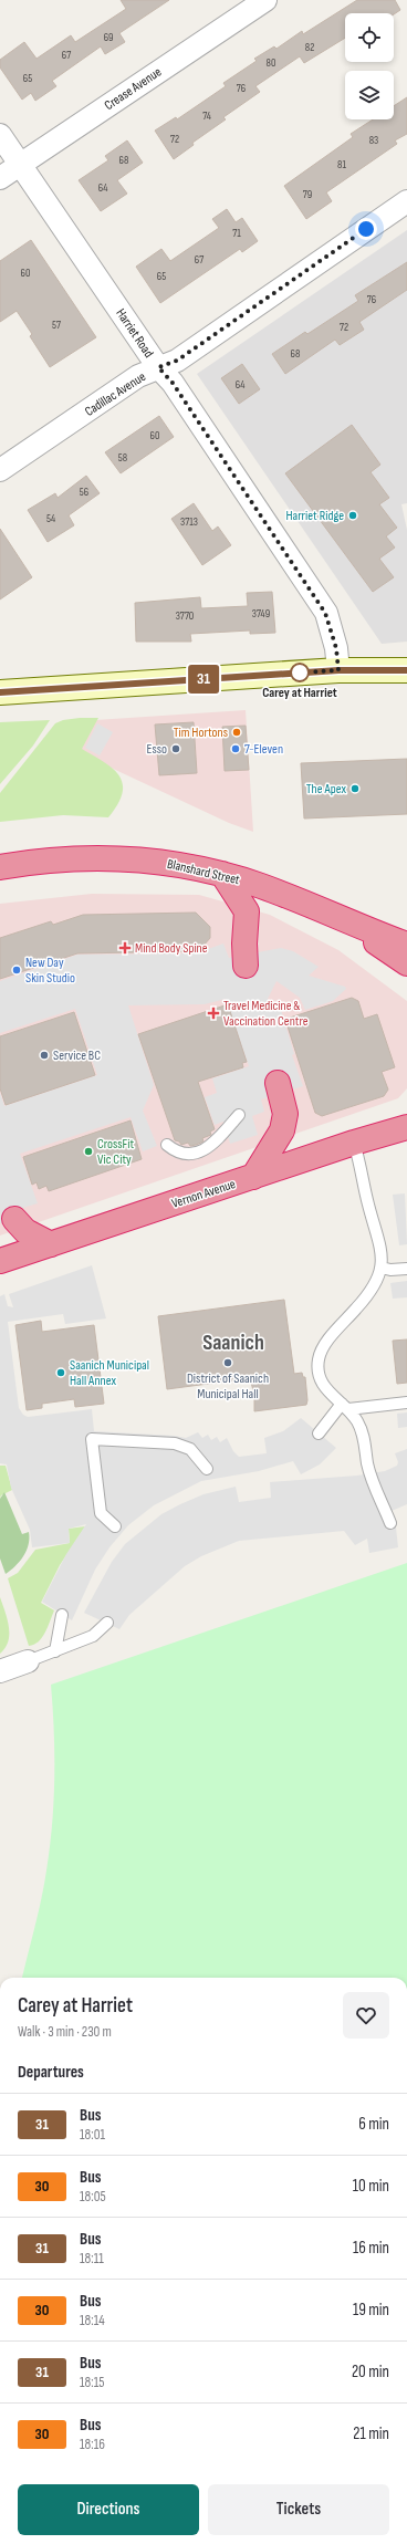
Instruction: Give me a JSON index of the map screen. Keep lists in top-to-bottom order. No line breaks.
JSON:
{"streets":{"highway":["Blanshard Street","Vernon Avenue"],"street":["Crease Avenue","Harriet Road","Cadillac Avenue"]},"crossings":[["Crease Avenue","Harriet Road"],["Harriet Road","Cadillac Avenue"]],"districts":["Saanich"],"places":{"other":["Harriet Ridge","Carey at Harriet","Tim Hortons","Esso","7-Eleven","The Apex","New Day Skin Studio","Service BC","CrossFit Vic City","District of Saanich Municipal Hall","Saanich Municipal Hall Annex"],"health":["Mind Body Spine","Travel Medicine & Vaccination Centre"]},"lines":["bus line 31"],"house_numbers":["69","82","67","80","65","76","74","72","83","68","81","64","79","71","67","60","65","76","57","72","68","64","60","58","56","54","3713","3749","3770"],"page":{"on_map":"31","heading":[["Carey at Harriet","Walk · 3 min · 230 m"],"Departures"],"list":[{"mark":"31","name":"Bus","note":"18:01","value":"6 min"},{"mark":"30","name":"Bus","note":"18:05","value":"10 min"},{"mark":"31","name":"Bus","note":"18:11","value":"16 min"},{"mark":"30","name":"Bus","note":"18:14","value":"19 min"},{"mark":"31","name":"Bus","note":"18:15","value":"20 min"},{"mark":"30","name":"Bus","note":"18:16","value":"21 min"}],"buttons":["Directions","Tickets"]}}
